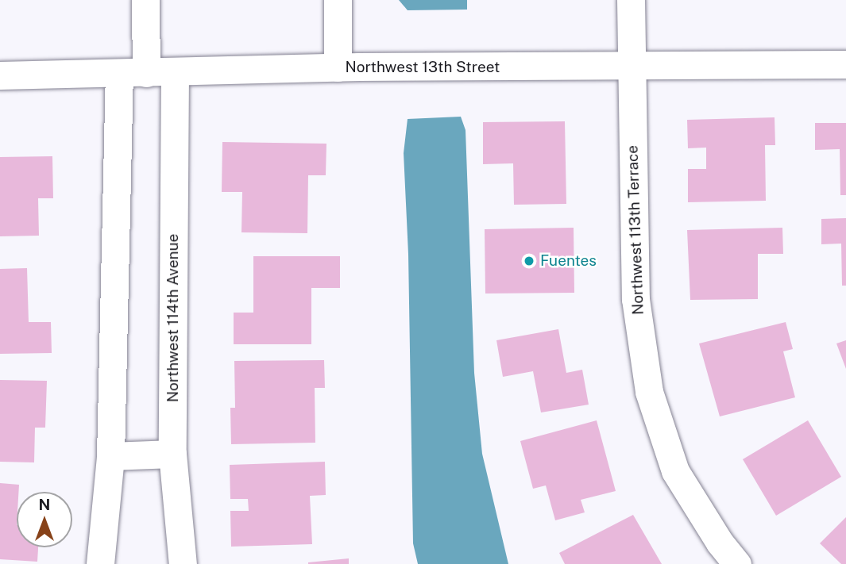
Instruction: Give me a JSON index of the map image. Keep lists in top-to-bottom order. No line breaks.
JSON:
{"streets":{"street":["Northwest 13th Street","Northwest 113th Terrace","Northwest 114th Avenue"]},"crossings":[["Northwest 13th Street","Northwest 113th Terrace"],["Northwest 13th Street","Northwest 114th Avenue"]],"places":["Fuentes"],"north":"top"}
